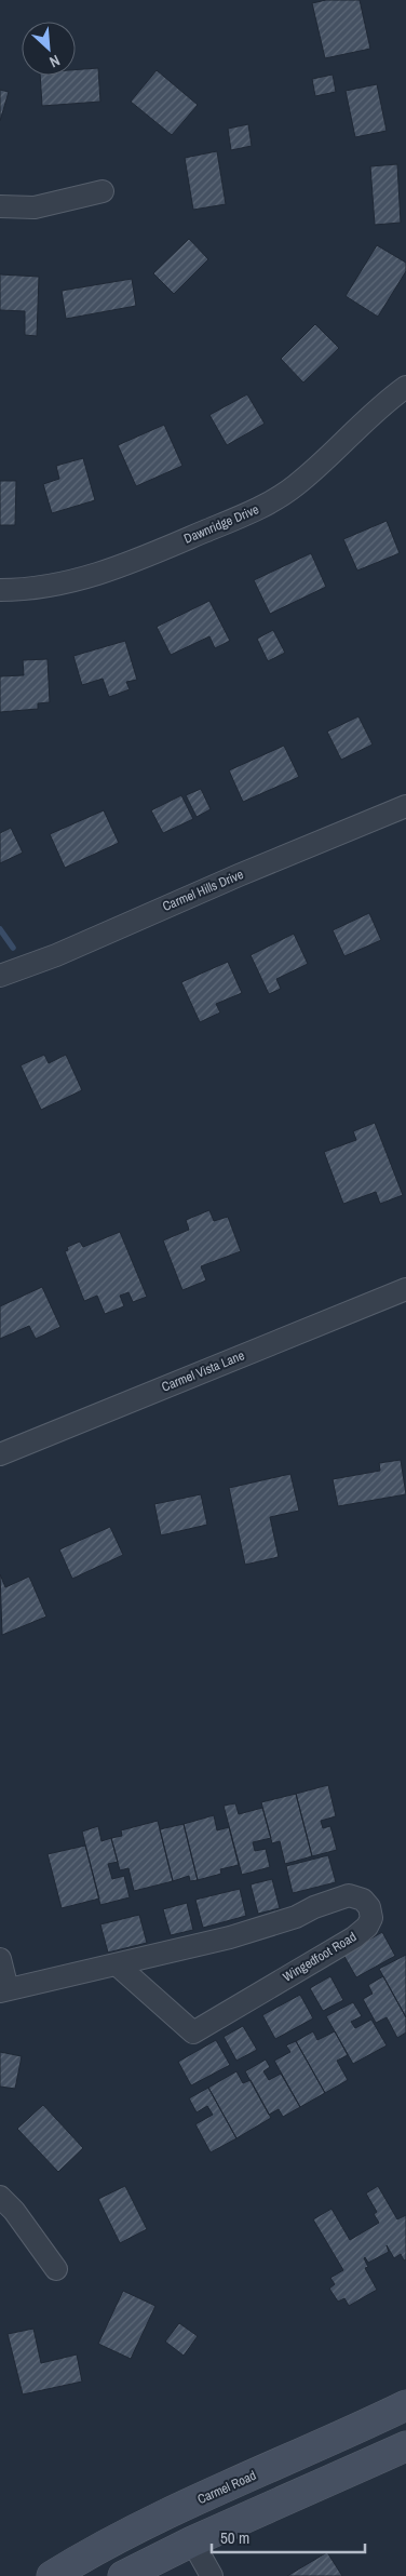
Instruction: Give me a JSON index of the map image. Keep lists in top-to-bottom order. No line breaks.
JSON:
{"streets":{"main road":["Carmel Road"],"street":["Dawnridge Drive","Carmel Hills Drive","Carmel Vista Lane","Wingedfoot Road"]},"scale_bar":"50 m","north":"bottom right"}
